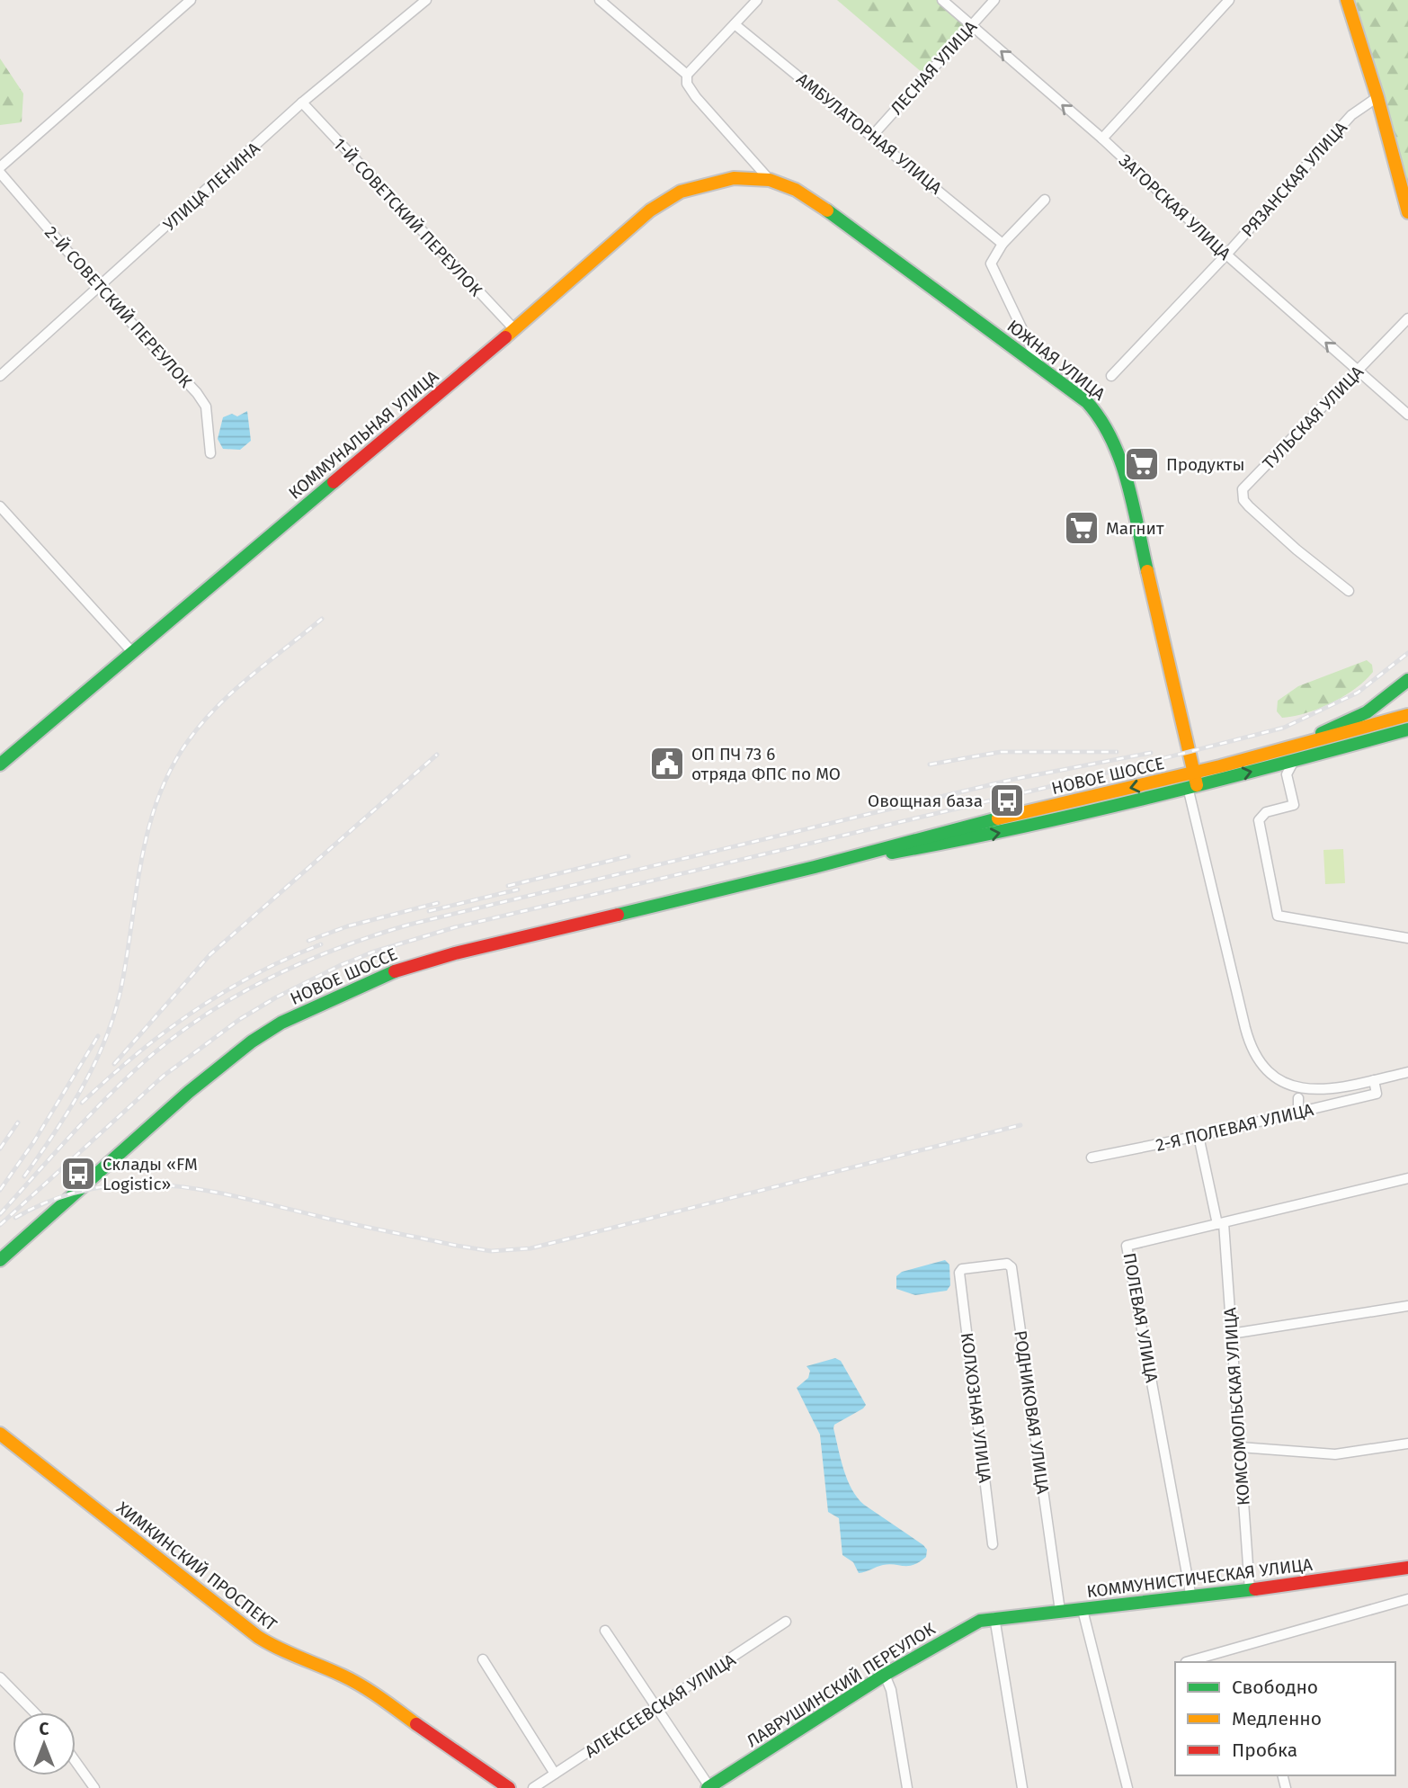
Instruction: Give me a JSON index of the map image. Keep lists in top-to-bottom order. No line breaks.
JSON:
{"streets":{"street":["ЛЕСНАЯ УЛИЦА","АМБУЛАТОРНАЯ УЛИЦА","РЯЗАНСКАЯ УЛИЦА","УЛИЦА ЛЕНИНА","ЗАГОРСКАЯ УЛИЦА","1-Й СОВЕТСКИЙ ПЕРЕУЛОК","2-Й СОВЕТСКИЙ ПЕРЕУЛОК","ЮЖНАЯ УЛИЦА","ТУЛЬСКАЯ УЛИЦА","КОММУНАЛЬНАЯ УЛИЦА","НОВОЕ ШОССЕ","2-Я ПОЛЕВАЯ УЛИЦА","ПОЛЕВАЯ УЛИЦА","КОМСОМОЛЬСКАЯ УЛИЦА","КОЛХОЗНАЯ УЛИЦА","РОДНИКОВАЯ УЛИЦА","ХИМКИНСКИЙ ПРОСПЕКТ","КОММУНИСТИЧЕСКАЯ УЛИЦА","ЛАВРУШИНСКИЙ ПЕРЕУЛОК","АЛЕКСЕЕВСКАЯ УЛИЦА"]},"crossings":[["ЛЕСНАЯ УЛИЦА","АМБУЛАТОРНАЯ УЛИЦА"],["ЛЕСНАЯ УЛИЦА","ЗАГОРСКАЯ УЛИЦА"],["РЯЗАНСКАЯ УЛИЦА","ЗАГОРСКАЯ УЛИЦА"],["УЛИЦА ЛЕНИНА","1-Й СОВЕТСКИЙ ПЕРЕУЛОК"],["УЛИЦА ЛЕНИНА","2-Й СОВЕТСКИЙ ПЕРЕУЛОК"],["ЗАГОРСКАЯ УЛИЦА","ТУЛЬСКАЯ УЛИЦА"],["1-Й СОВЕТСКИЙ ПЕРЕУЛОК","КОММУНАЛЬНАЯ УЛИЦА"],["ЮЖНАЯ УЛИЦА","КОММУНАЛЬНАЯ УЛИЦА"],["ЮЖНАЯ УЛИЦА","НОВОЕ ШОССЕ"],["2-Я ПОЛЕВАЯ УЛИЦА","КОМСОМОЛЬСКАЯ УЛИЦА"],["ПОЛЕВАЯ УЛИЦА","КОМСОМОЛЬСКАЯ УЛИЦА"],["ПОЛЕВАЯ УЛИЦА","КОММУНИСТИЧЕСКАЯ УЛИЦА"],["КОМСОМОЛЬСКАЯ УЛИЦА","КОММУНИСТИЧЕСКАЯ УЛИЦА"],["КОЛХОЗНАЯ УЛИЦА","РОДНИКОВАЯ УЛИЦА"],["РОДНИКОВАЯ УЛИЦА","КОММУНИСТИЧЕСКАЯ УЛИЦА"],["КОММУНИСТИЧЕСКАЯ УЛИЦА","ЛАВРУШИНСКИЙ ПЕРЕУЛОК"]],"one_way":["ЗАГОРСКАЯ УЛИЦА"],"places":{"supermarket":["Продукты","Магнит"],"public building":["ОП ПЧ 73 6 отряда ФПС по МО"],"bus stop":["Овощная база","Склады «FM Logistic»"]},"legend":["Свободно","Медленно","Пробка"],"north":"top"}
